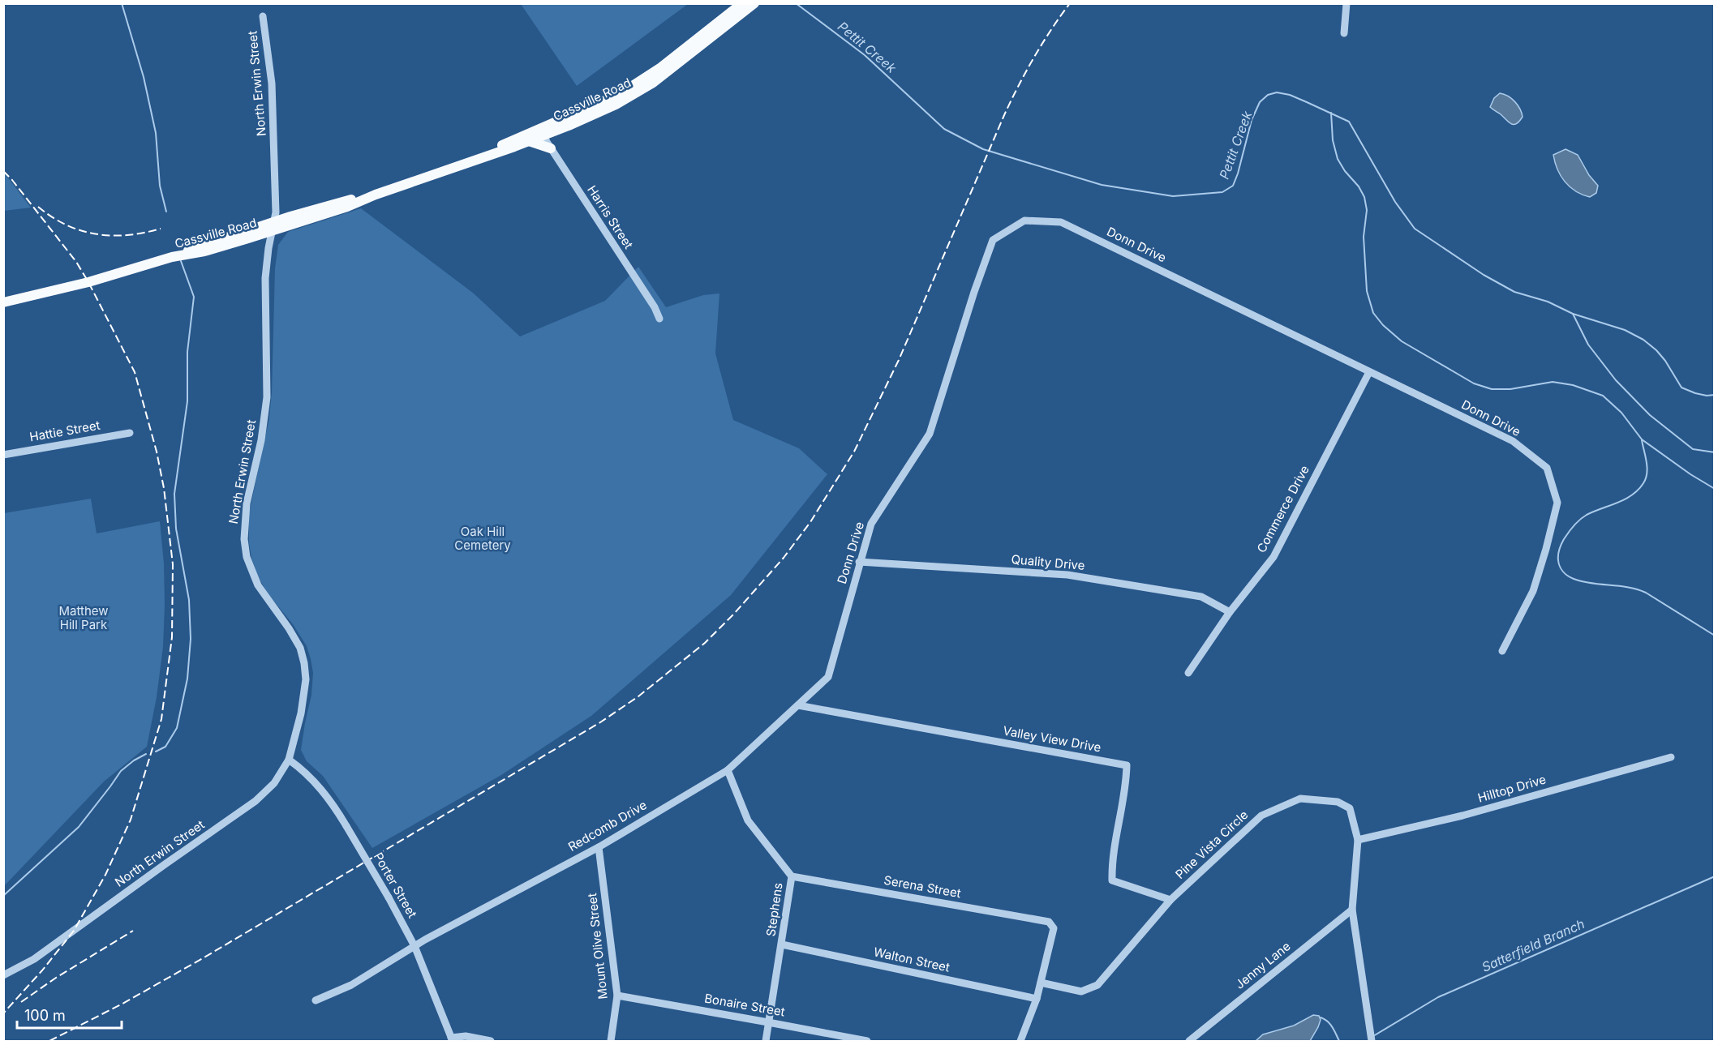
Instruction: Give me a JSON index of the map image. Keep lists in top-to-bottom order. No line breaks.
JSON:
{"streets":{"main road":["Cassville Road"],"street":["North Erwin Street","Harris Street","Donn Drive","Hattie Street","Commerce Drive","Quality Drive","Valley View Drive","Hilltop Drive","Redcomb Drive","Pine Vista Circle","Porter Street","Serena Street","Stephens","Mount Olive Street","Walton Street","Jenny Lane","Bonaire Street"]},"crossings":[["North Erwin Street","Cassville Road"],["North Erwin Street","Porter Street"],["Cassville Road","Harris Street"],["Donn Drive","Commerce Drive"],["Donn Drive","Quality Drive"],["Donn Drive","Valley View Drive"],["Donn Drive","Redcomb Drive"],["Commerce Drive","Quality Drive"],["Valley View Drive","Redcomb Drive"],["Valley View Drive","Pine Vista Circle"],["Hilltop Drive","Pine Vista Circle"],["Redcomb Drive","Porter Street"],["Redcomb Drive","Stephens"],["Redcomb Drive","Mount Olive Street"],["Pine Vista Circle","Serena Street"],["Pine Vista Circle","Jenny Lane"],["Serena Street","Stephens"],["Stephens","Walton Street"],["Stephens","Bonaire Street"],["Mount Olive Street","Bonaire Street"]],"water":["Pettit Creek","Satterfield Branch"],"parks":["Oak Hill Cemetery","Matthew Hill Park"],"scale_bar":"100 m"}
